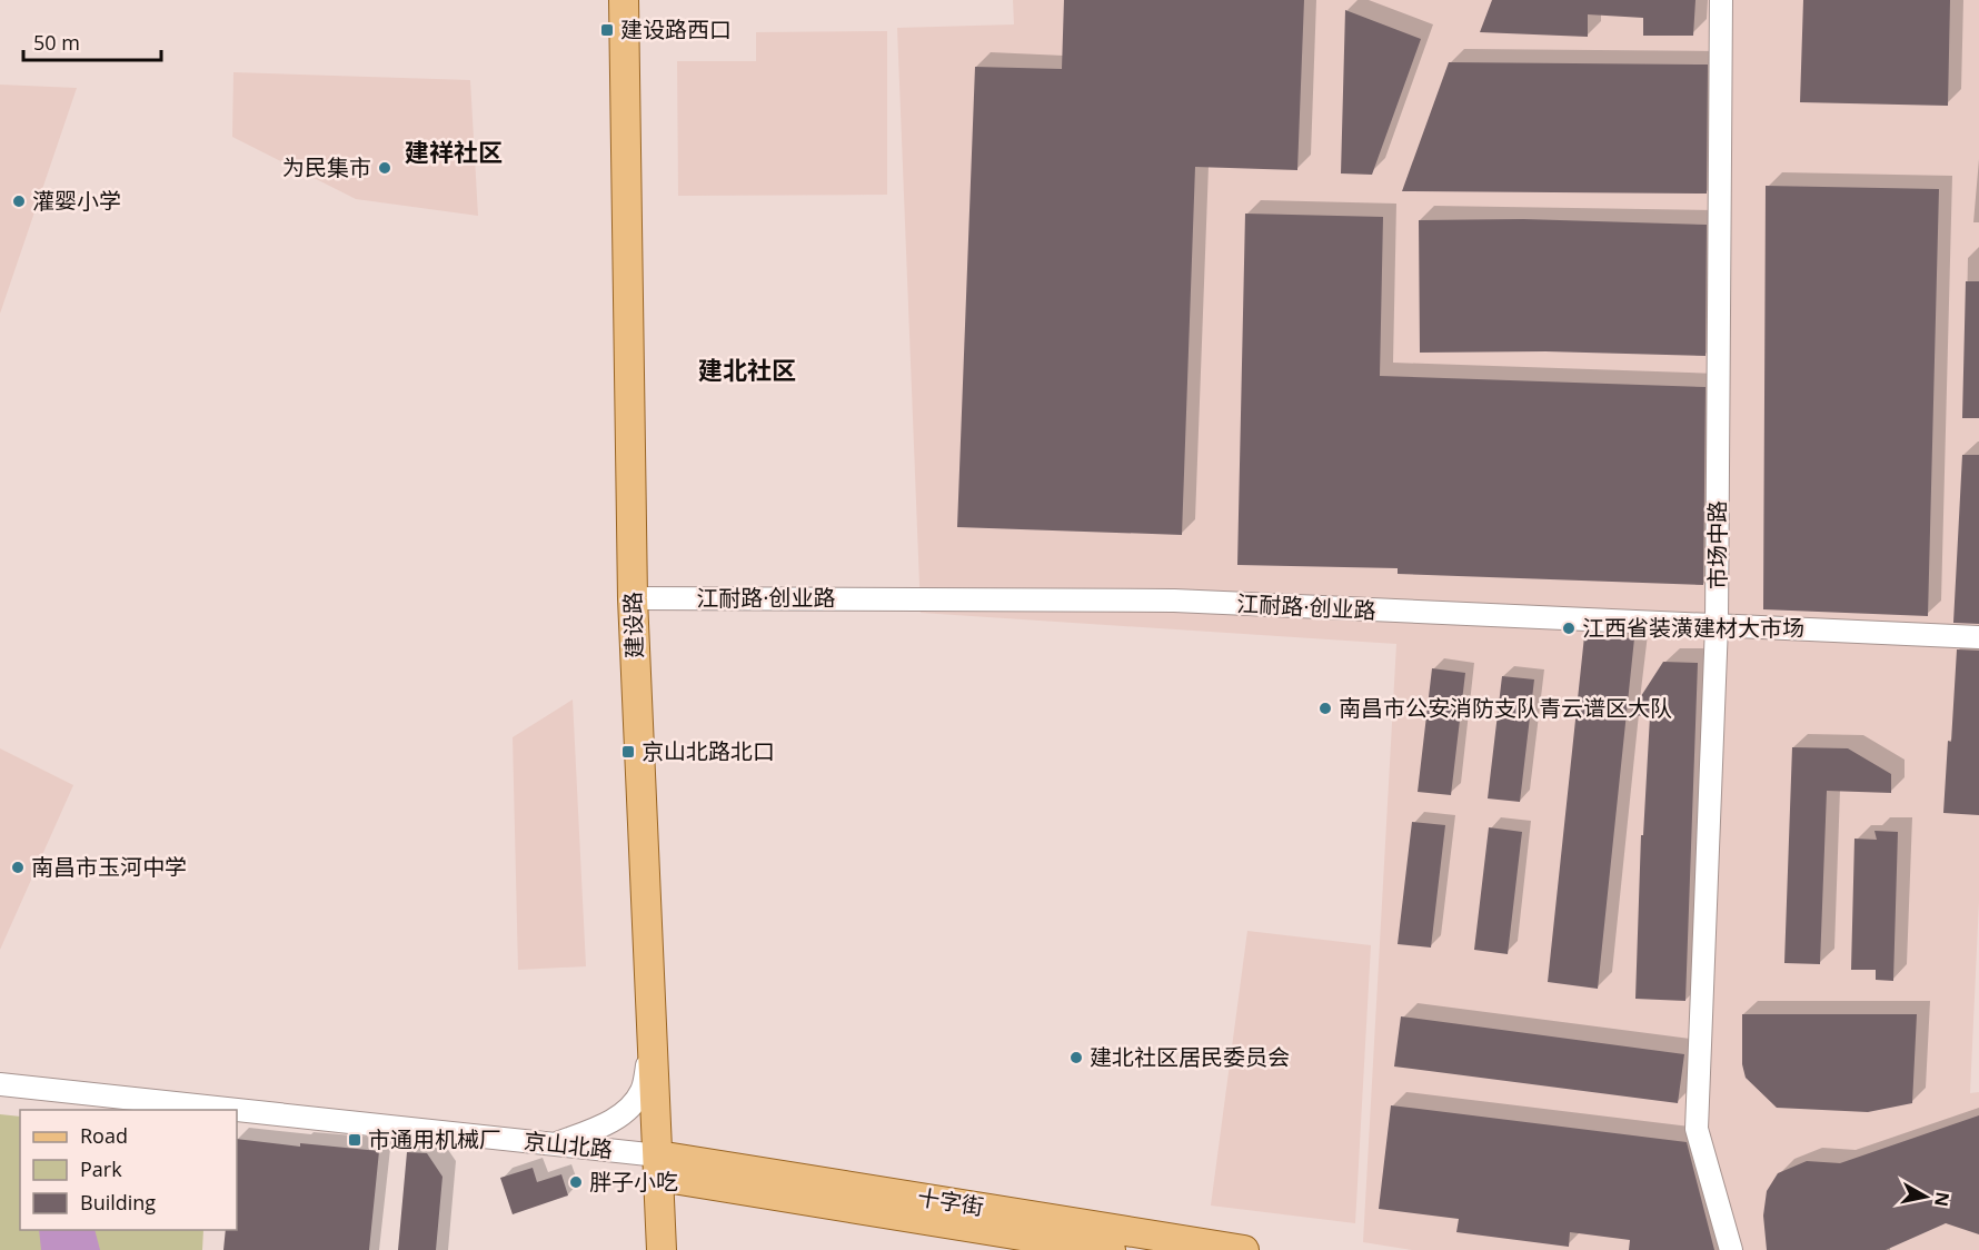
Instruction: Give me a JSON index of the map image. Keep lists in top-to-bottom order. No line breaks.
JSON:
{"streets":{"main road":["建设路","十字街"],"street":["市场中路","江耐路·创业路","京山北路"]},"crossings":[["市场中路","江耐路·创业路"],["江耐路·创业路","建设路"],["建设路","京山北路"],["建设路","十字街"],["京山北路","十字街"]],"districts":["建祥社区","建北社区"],"places":{"transit":["建设路西口","京山北路北口","市通用机械厂"],"other":["为民集市","灌婴小学","江西省装潢建材大市场","南昌市公安消防支队青云谱区大队","南昌市玉河中学","建北社区居民委员会","胖子小吃"]},"legend":["Road","Park","Building"],"scale_bar":"50 m","north":"right"}
